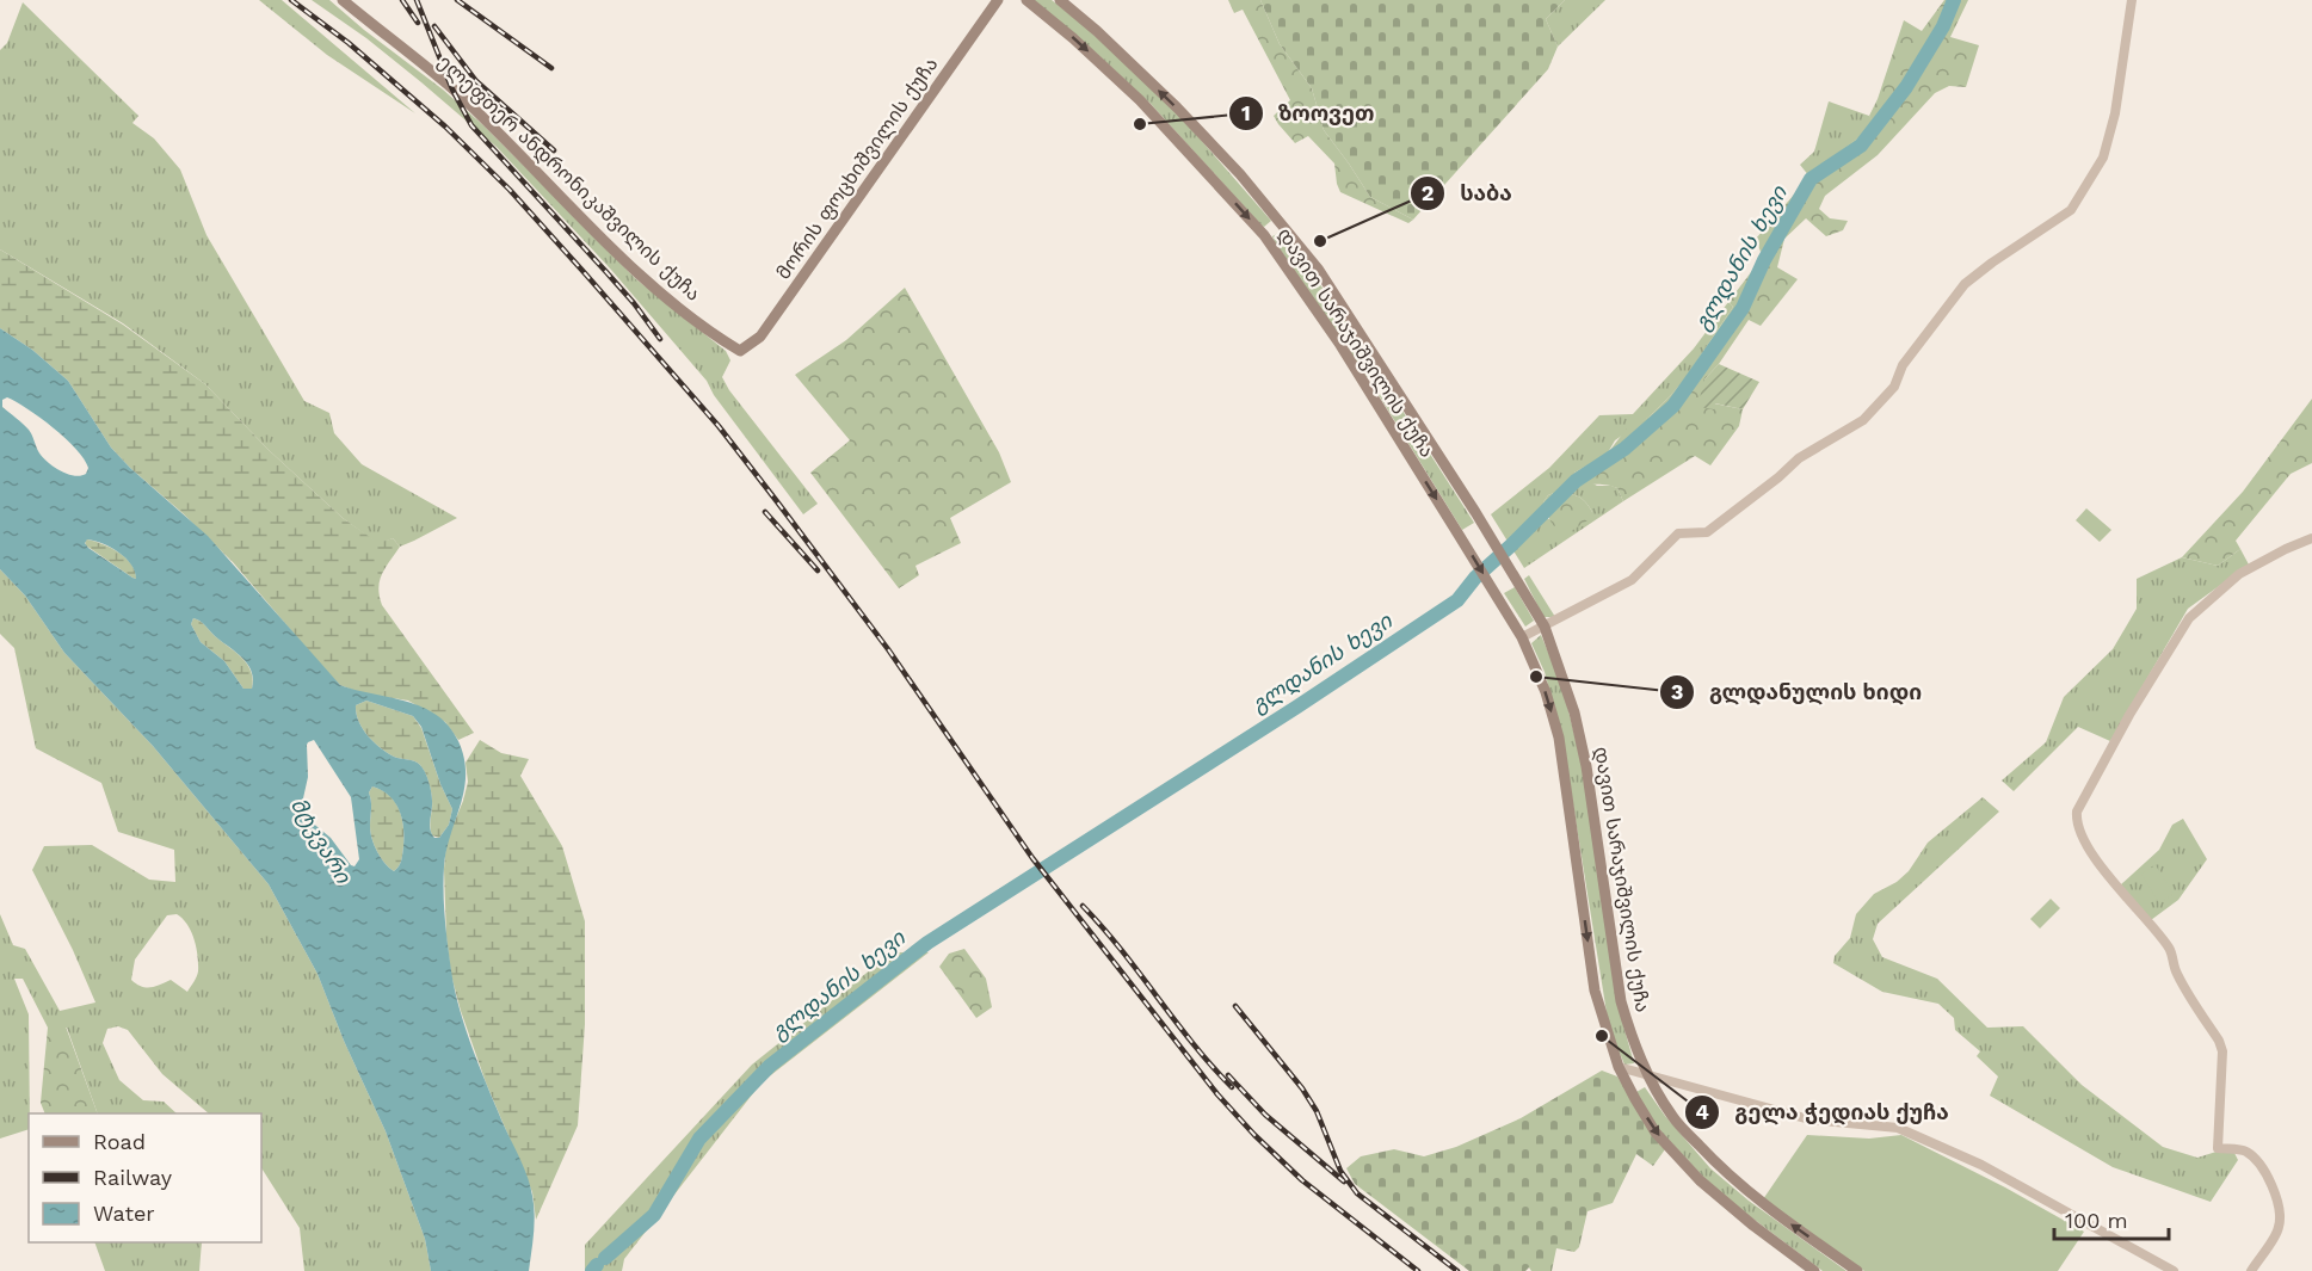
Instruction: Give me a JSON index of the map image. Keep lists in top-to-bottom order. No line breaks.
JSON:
{"streets":{"main road":["მორის ფოცხიშვილის ქუჩა","ელეფთერ ანდრონიკაშვილის ქუჩა","დავით სარაჯიშვილის ქუჩა"]},"crossings":[["მორის ფოცხიშვილის ქუჩა","ელეფთერ ანდრონიკაშვილის ქუჩა"]],"water":["გლდანის ხევი","მტკვარი"],"places":["ზოოვეთ","საბა","გლდანულის ხიდი","გელა ჭედიას ქუჩა"],"legend":["Road","Railway","Water"],"scale_bar":"100 m"}
